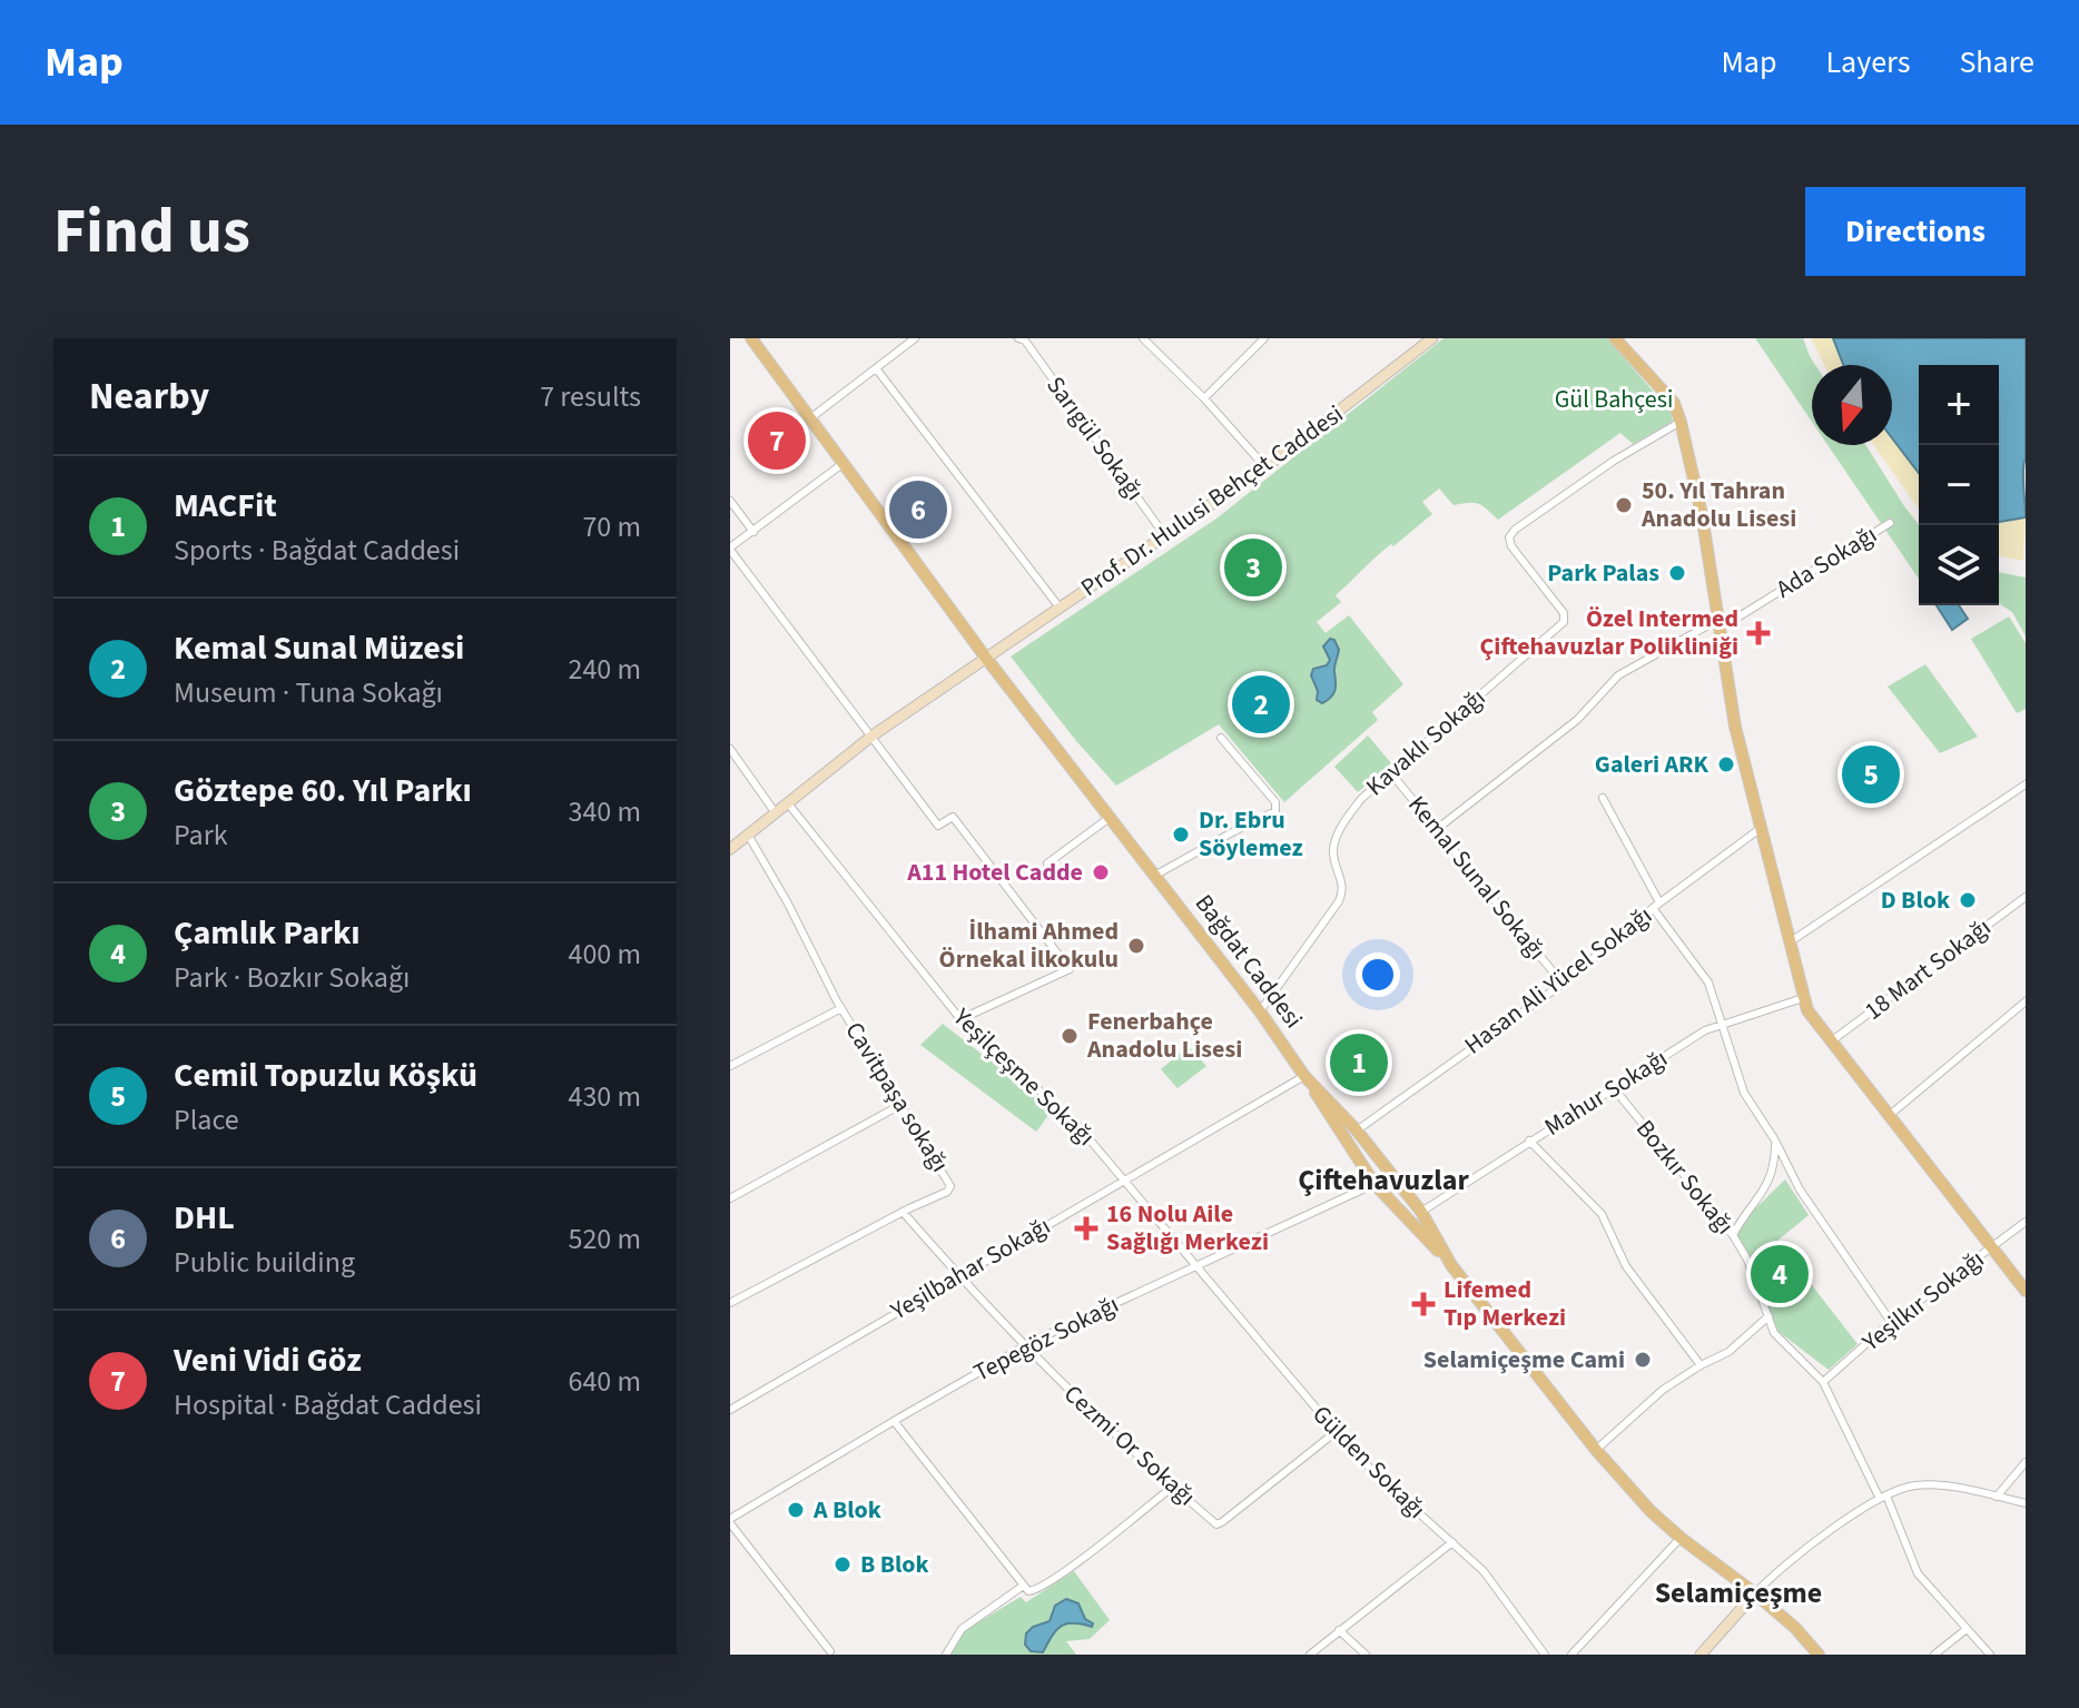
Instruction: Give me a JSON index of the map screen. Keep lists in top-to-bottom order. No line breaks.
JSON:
{"streets":{"main road":["Bağdat Caddesi"],"street":["Sarıgül Sokağı","Prof. Dr. Hulusi Behçet Caddesi","Ada Sokağı","Kavaklı Sokağı","Kemal Sunal Sokağı","18 Mart Sokağı","Hasan Ali Yücel Sokağı","Yeşilçeşme Sokağı","Mahur Sokağı","Cavitpaşa sokağı","Bozkır Sokağı","Yeşilbahar Sokağı","Yeşilkır Sokağı","Tepegöz Sokağı","Cezmi Or Sokağı","Gülden Sokağı"]},"crossings":[["Sarıgül Sokağı","Prof. Dr. Hulusi Behçet Caddesi"],["Prof. Dr. Hulusi Behçet Caddesi","Bağdat Caddesi"],["Prof. Dr. Hulusi Behçet Caddesi","Yeşilçeşme Sokağı"],["Prof. Dr. Hulusi Behçet Caddesi","Cavitpaşa sokağı"],["Ada Sokağı","Kemal Sunal Sokağı"],["Kavaklı Sokağı","Kemal Sunal Sokağı"],["Kavaklı Sokağı","Bağdat Caddesi"],["Kemal Sunal Sokağı","Hasan Ali Yücel Sokağı"],["Bağdat Caddesi","Hasan Ali Yücel Sokağı"],["Bağdat Caddesi","Mahur Sokağı"],["Bağdat Caddesi","Yeşilbahar Sokağı"],["Yeşilçeşme Sokağı","Yeşilbahar Sokağı"],["Yeşilçeşme Sokağı","Tepegöz Sokağı"],["Yeşilçeşme Sokağı","Gülden Sokağı"],["Mahur Sokağı","Bozkır Sokağı"],["Cavitpaşa sokağı","Cezmi Or Sokağı"],["Bozkır Sokağı","Yeşilkır Sokağı"],["Yeşilbahar Sokağı","Cezmi Or Sokağı"],["Tepegöz Sokağı","Cezmi Or Sokağı"],["Tepegöz Sokağı","Gülden Sokağı"],["Cezmi Or Sokağı","Gülden Sokağı"]],"districts":["Çiftehavuzlar","Selamiçeşme"],"parks":["Gül Bahçesi"],"places":{"other":["50. Yıl Tahran Anadolu Lisesi","Park Palas","Galeri ARK","Dr. Ebru Söylemez","A11 Hotel Cadde","D Blok","İlhami Ahmed Örnekal İlkokulu","Fenerbahçe Anadolu Lisesi","Selamiçeşme Cami","A Blok","B Blok"],"health":["Özel Intermed Çiftehavuzlar Polikliniği","16 Nolu Aile Sağlığı Merkezi","Lifemed Tıp Merkezi"]},"north":"bottom","page":{"header":"Map","nav":["Map","Layers","Share"],"buttons":"Directions","title":"Find us","heading":["Nearby","7 results"],"map_buttons":["+","−"],"pins":["7","6","3","2","5","1","4"],"list":[{"mark":"1","name":"MACFit","note":"Sports · Bağdat Caddesi","value":"70 m"},{"mark":"2","name":"Kemal Sunal Müzesi","note":"Museum · Tuna Sokağı","value":"240 m"},{"mark":"3","name":"Göztepe 60. Yıl Parkı","note":"Park","value":"340 m"},{"mark":"4","name":"Çamlık Parkı","note":"Park · Bozkır Sokağı","value":"400 m"},{"mark":"5","name":"Cemil Topuzlu Köşkü","note":"Place","value":"430 m"},{"mark":"6","name":"DHL","note":"Public building","value":"520 m"},{"mark":"7","name":"Veni Vidi Göz","note":"Hospital · Bağdat Caddesi","value":"640 m"}]}}
